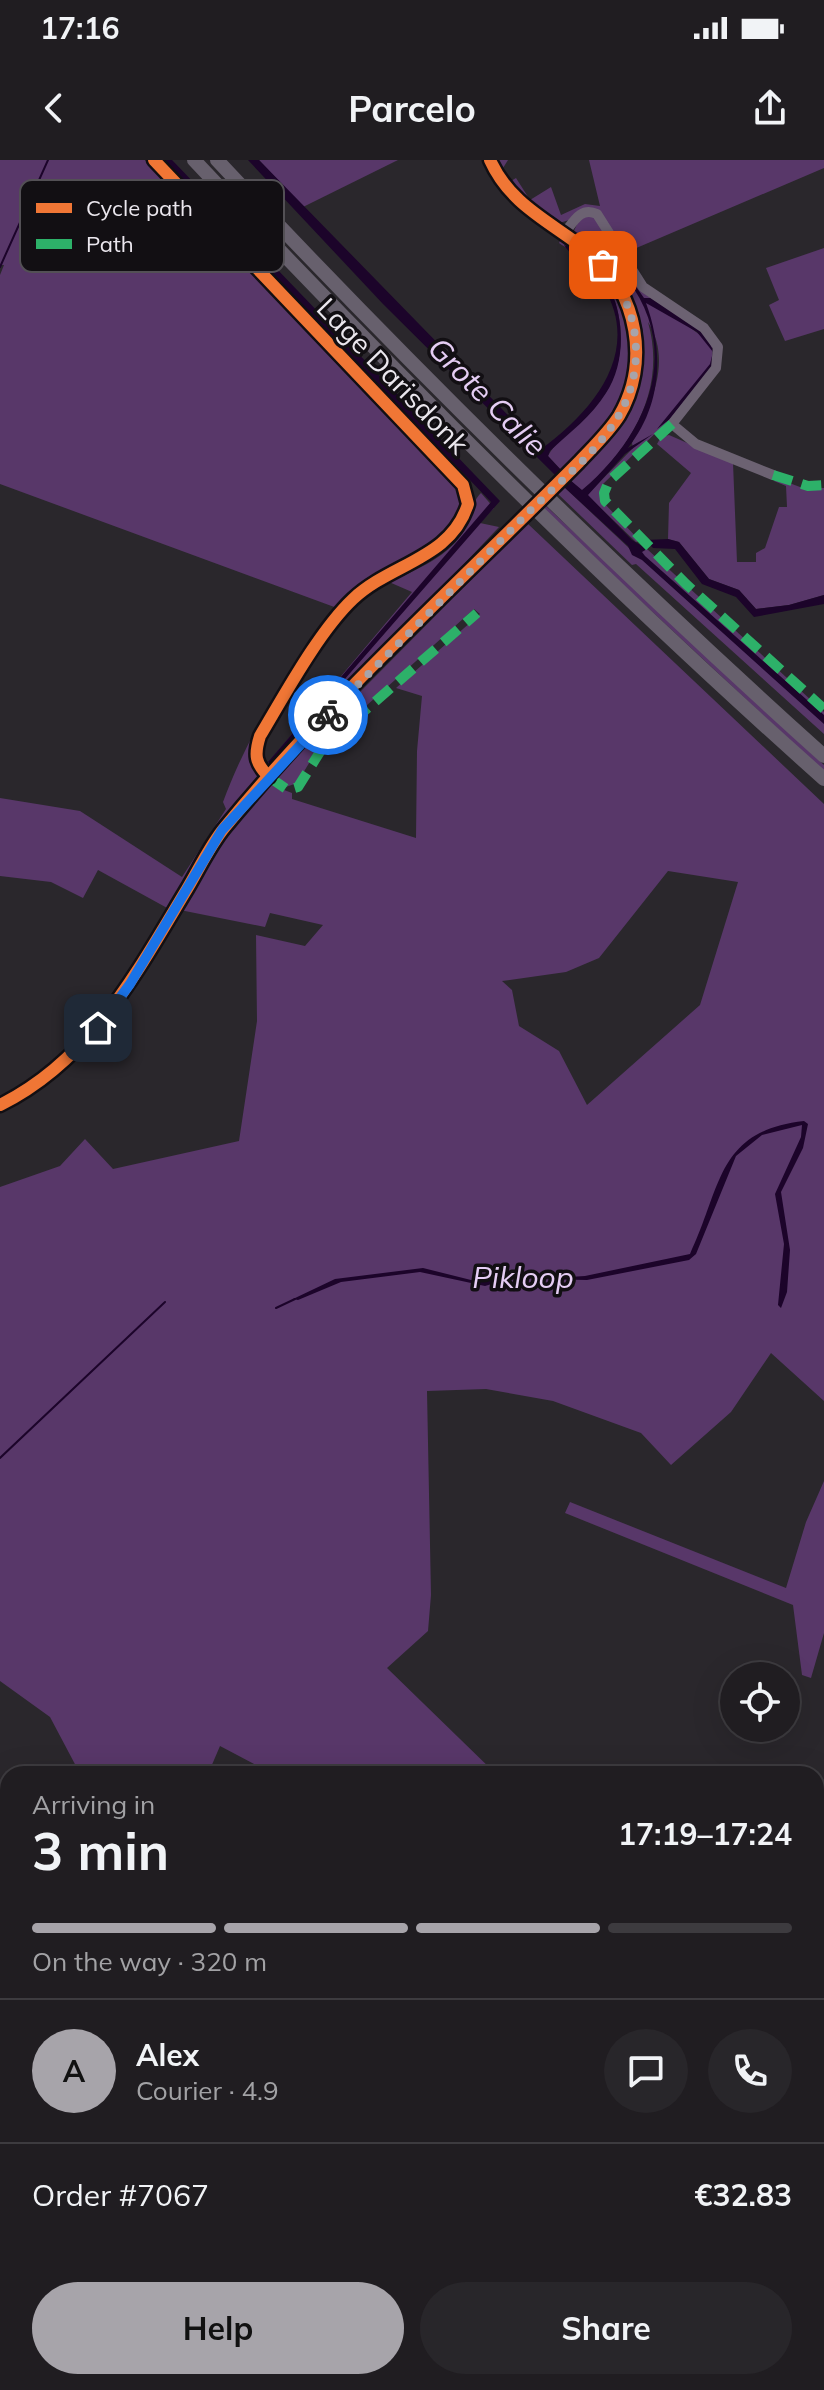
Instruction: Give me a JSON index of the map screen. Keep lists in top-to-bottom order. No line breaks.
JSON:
{"streets":{"street":["Lage Darisdonk"]},"water":["Grote Calie","Pikloop"],"legend":["Cycle path","Path"],"page":{"status":"17:16","header":"Parcelo","heading":["3 min","Arriving in","17:19–17:24"],"panel":["Alex","Courier · 4.9","Order #7067","€32.83"],"bar":"On the way · 320 m","round":"A","buttons":["Help","Share"]}}
